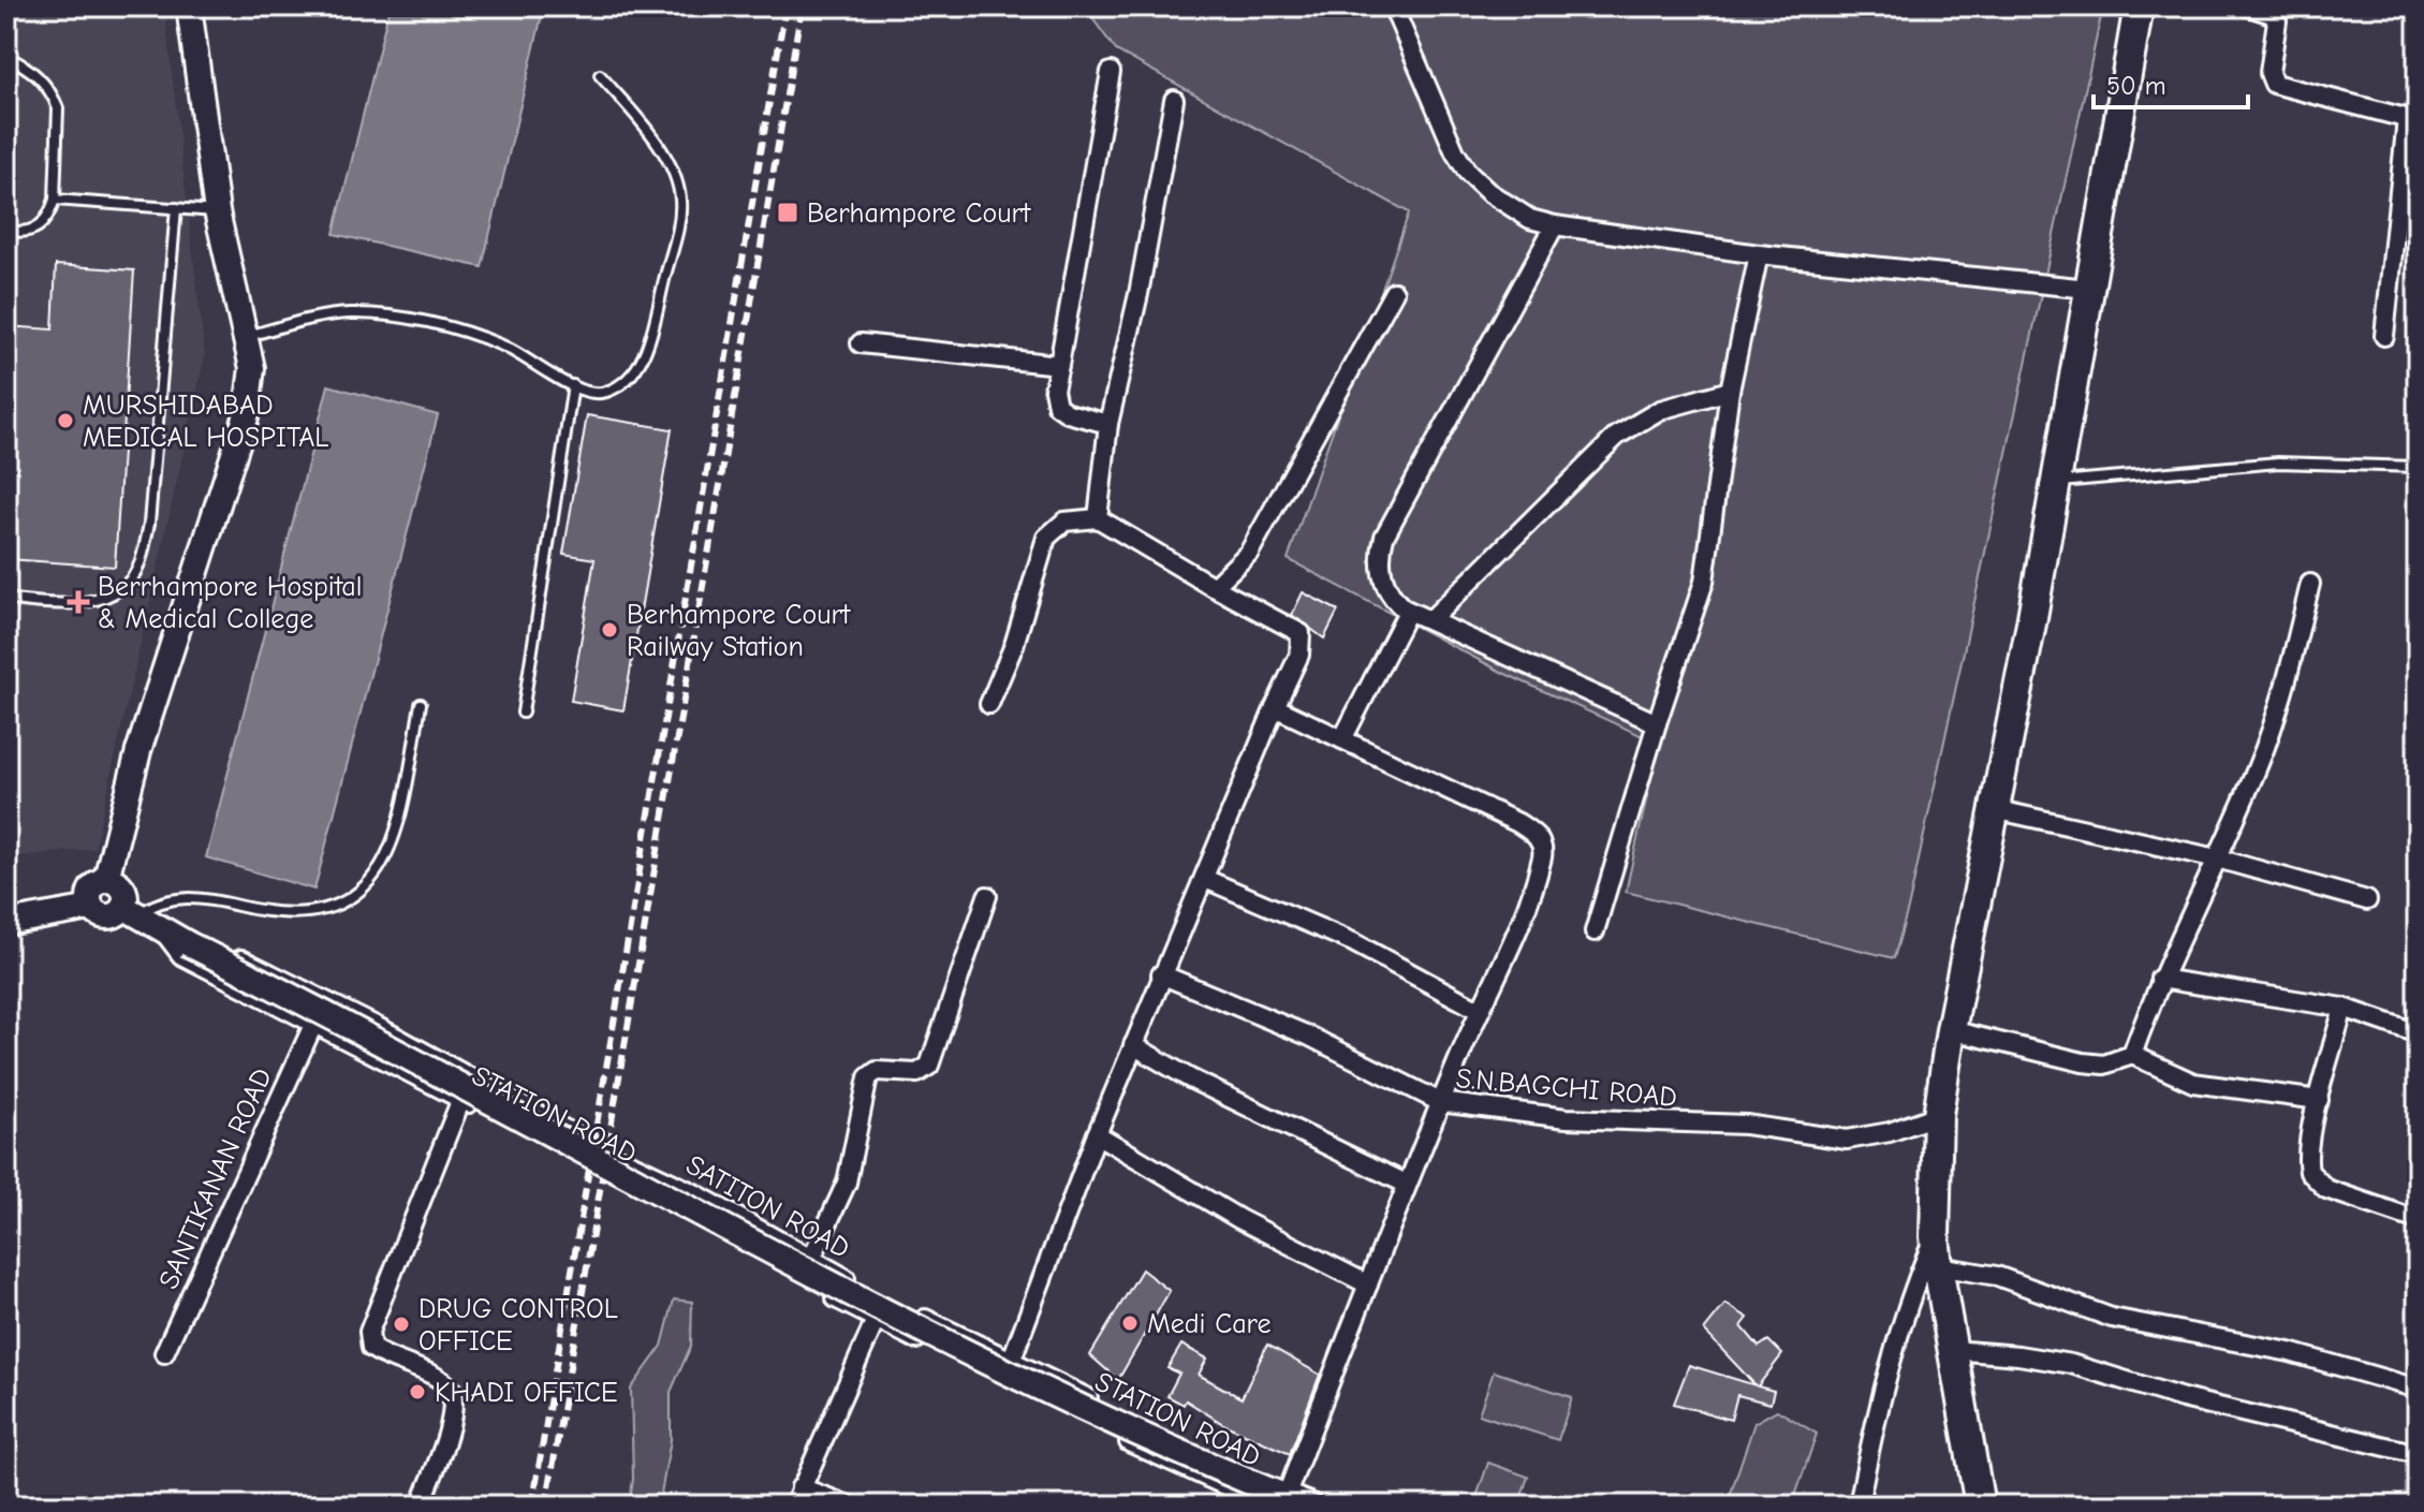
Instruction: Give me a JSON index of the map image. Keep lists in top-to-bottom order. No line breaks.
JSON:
{"streets":{"street":["S.N.BAGCHI ROAD","STATION ROAD","SANTIKANAN ROAD","SATITON ROAD"]},"crossings":[["STATION ROAD","SANTIKANAN ROAD"],["STATION ROAD","SATITON ROAD"]],"places":{"transit":["Berhampore Court"],"other":["MURSHIDABAD MEDICAL HOSPITAL","Berhampore Court Railway Station","Medi Care","DRUG CONTROL OFFICE","KHADI OFFICE"],"health":["Berrhampore Hospital & Medical College"]},"scale_bar":"50 m"}
